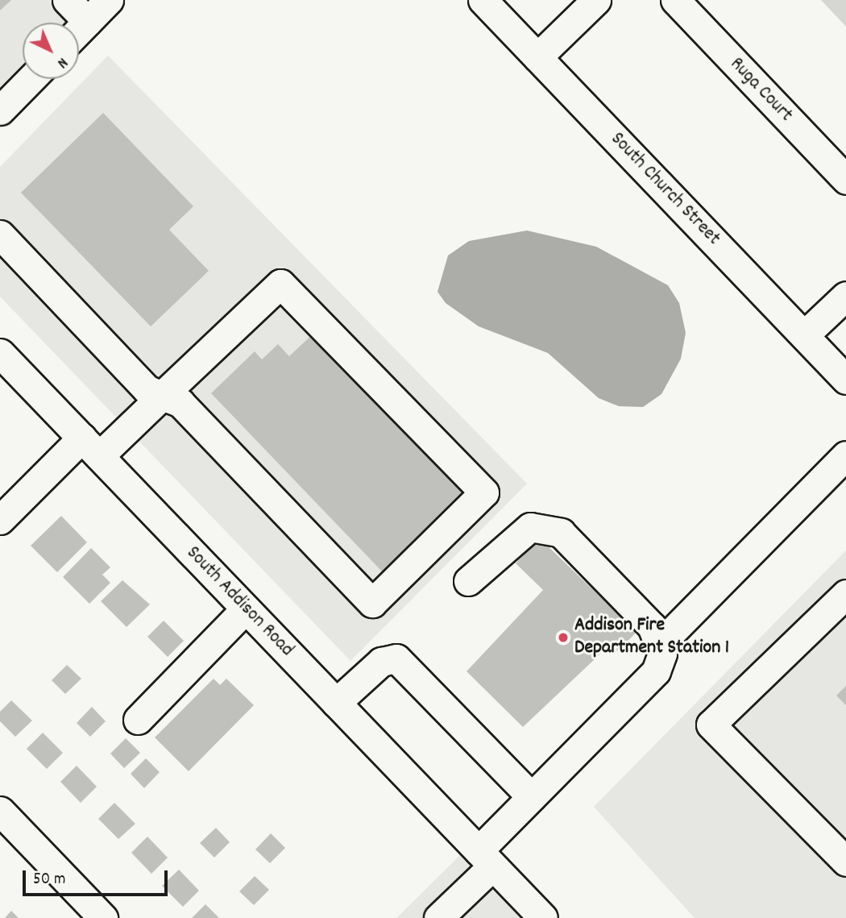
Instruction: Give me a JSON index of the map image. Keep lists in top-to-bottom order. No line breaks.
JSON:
{"streets":{"street":["Ruga Court","South Church Street","South Addison Road"]},"places":["Addison Fire Department Station 1"],"scale_bar":"50 m","north":"bottom right"}
